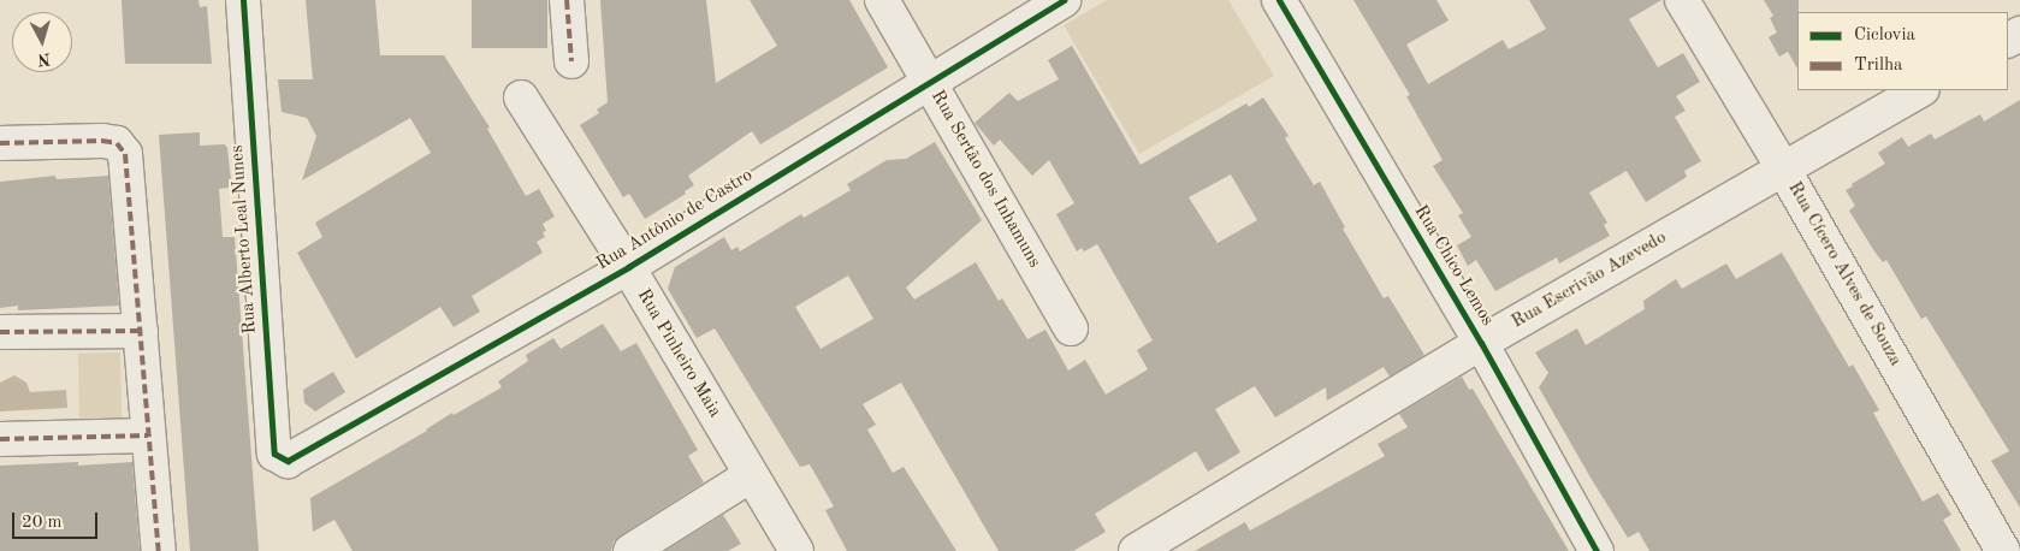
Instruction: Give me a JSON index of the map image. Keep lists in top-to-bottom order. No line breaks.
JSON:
{"streets":{"street":["Rua Sertão dos Inhamuns","Rua Antônio de Castro","Rua Alberto Leal Nunes","Rua Chico Lemos","Rua Cícero Alves de Souza","Rua Escrivão Azevedo","Rua Pinheiro Maia"]},"crossings":[["Rua Sertão dos Inhamuns","Rua Antônio de Castro"],["Rua Antônio de Castro","Rua Alberto Leal Nunes"],["Rua Antônio de Castro","Rua Pinheiro Maia"],["Rua Chico Lemos","Rua Escrivão Azevedo"],["Rua Cícero Alves de Souza","Rua Escrivão Azevedo"]],"legend":["Ciclovia","Trilha"],"scale_bar":"20 m","north":"bottom"}
